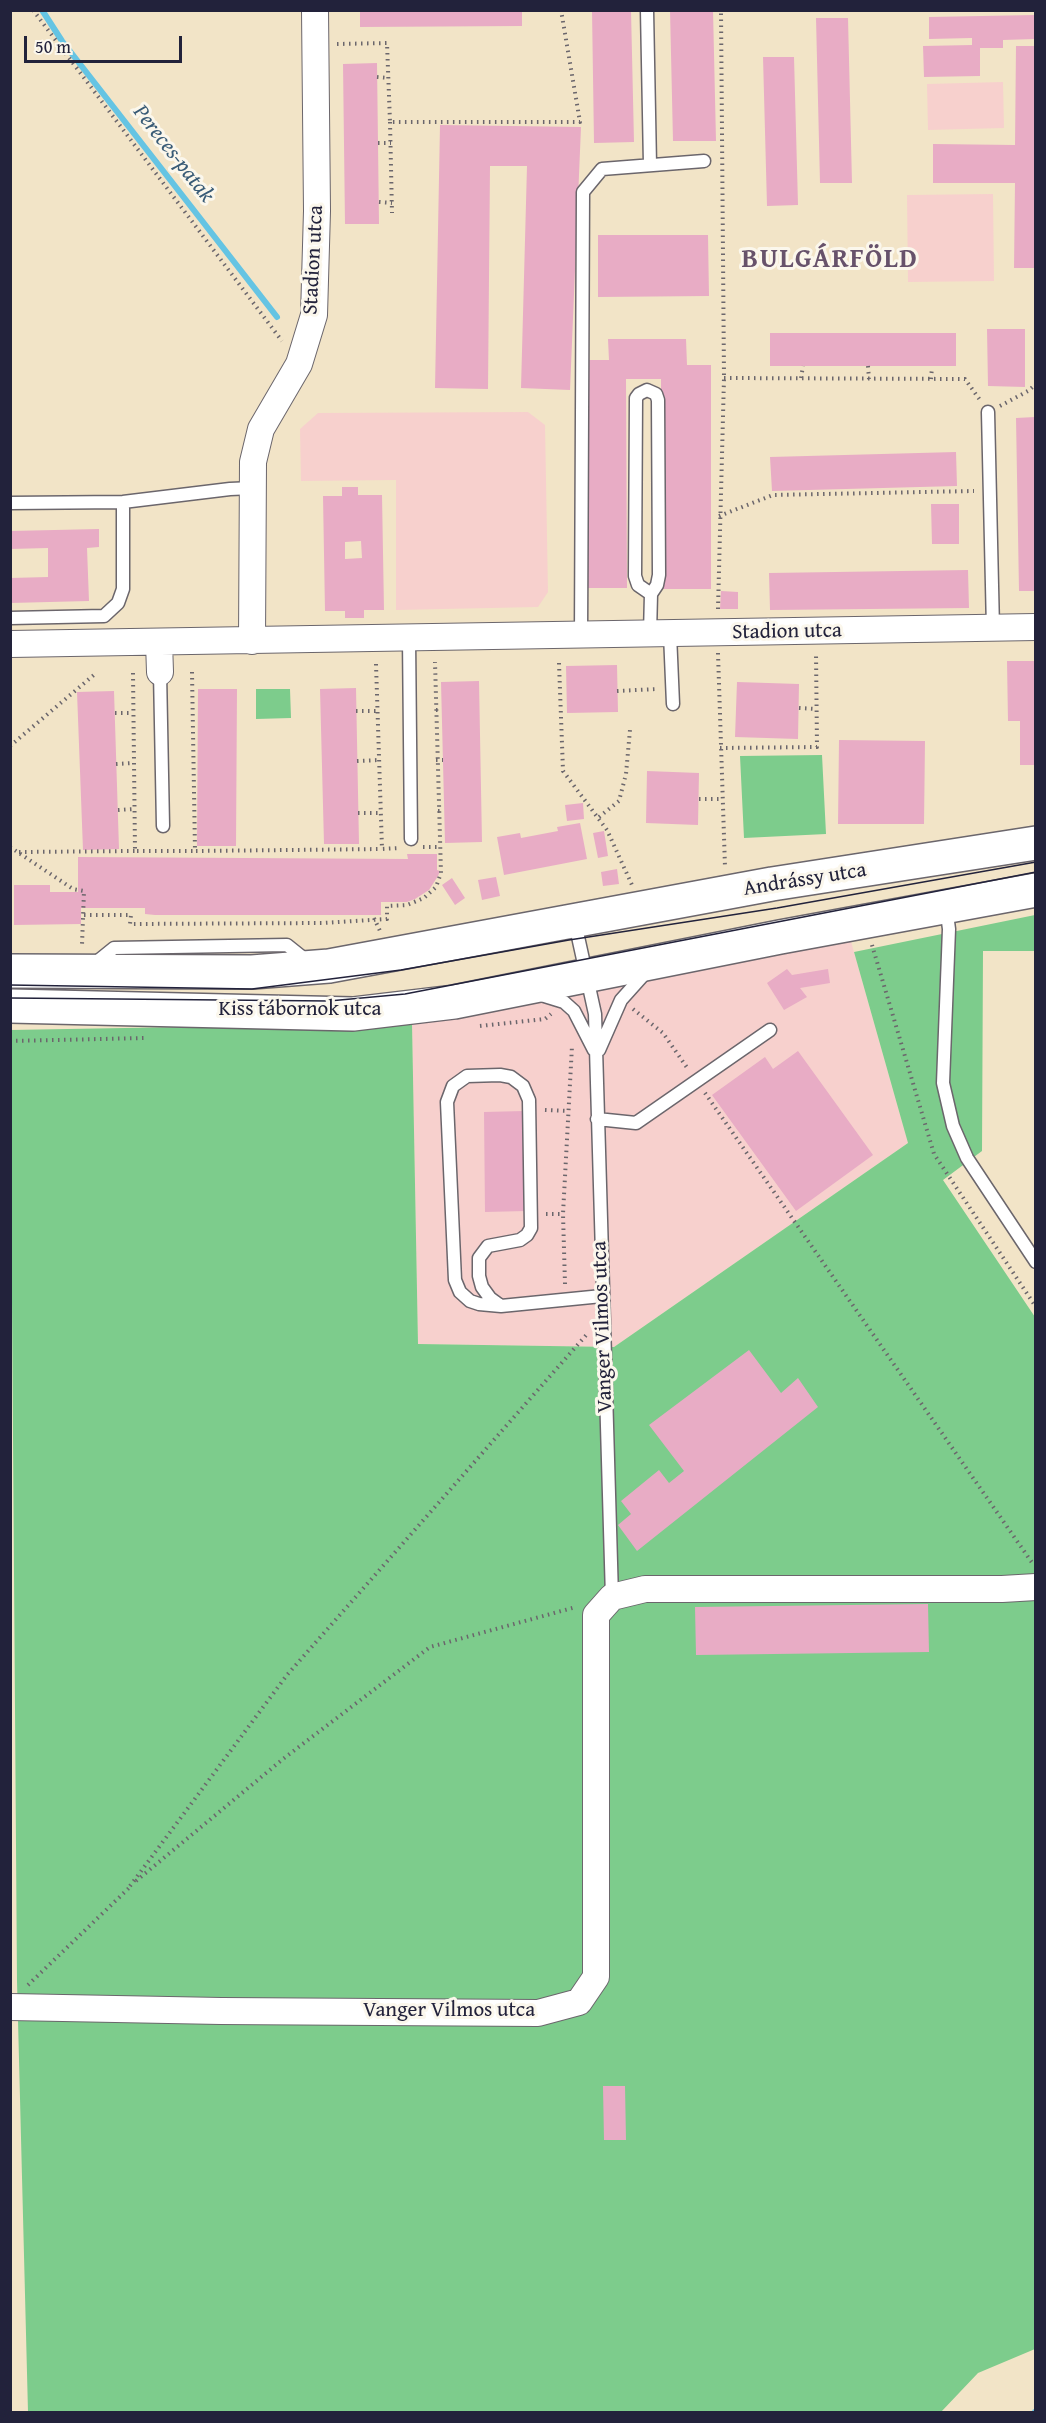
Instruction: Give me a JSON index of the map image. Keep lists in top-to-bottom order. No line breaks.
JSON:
{"streets":{"main road":["Andrássy utca","Kiss tábornok utca"],"street":["Stadion utca","Vanger Vilmos utca"]},"crossings":[["Andrássy utca","Kiss tábornok utca"],["Andrássy utca","Vanger Vilmos utca"],["Kiss tábornok utca","Vanger Vilmos utca"]],"districts":["BULGÁRFÖLD"],"water":["Pereces-patak"],"scale_bar":"50 m"}
